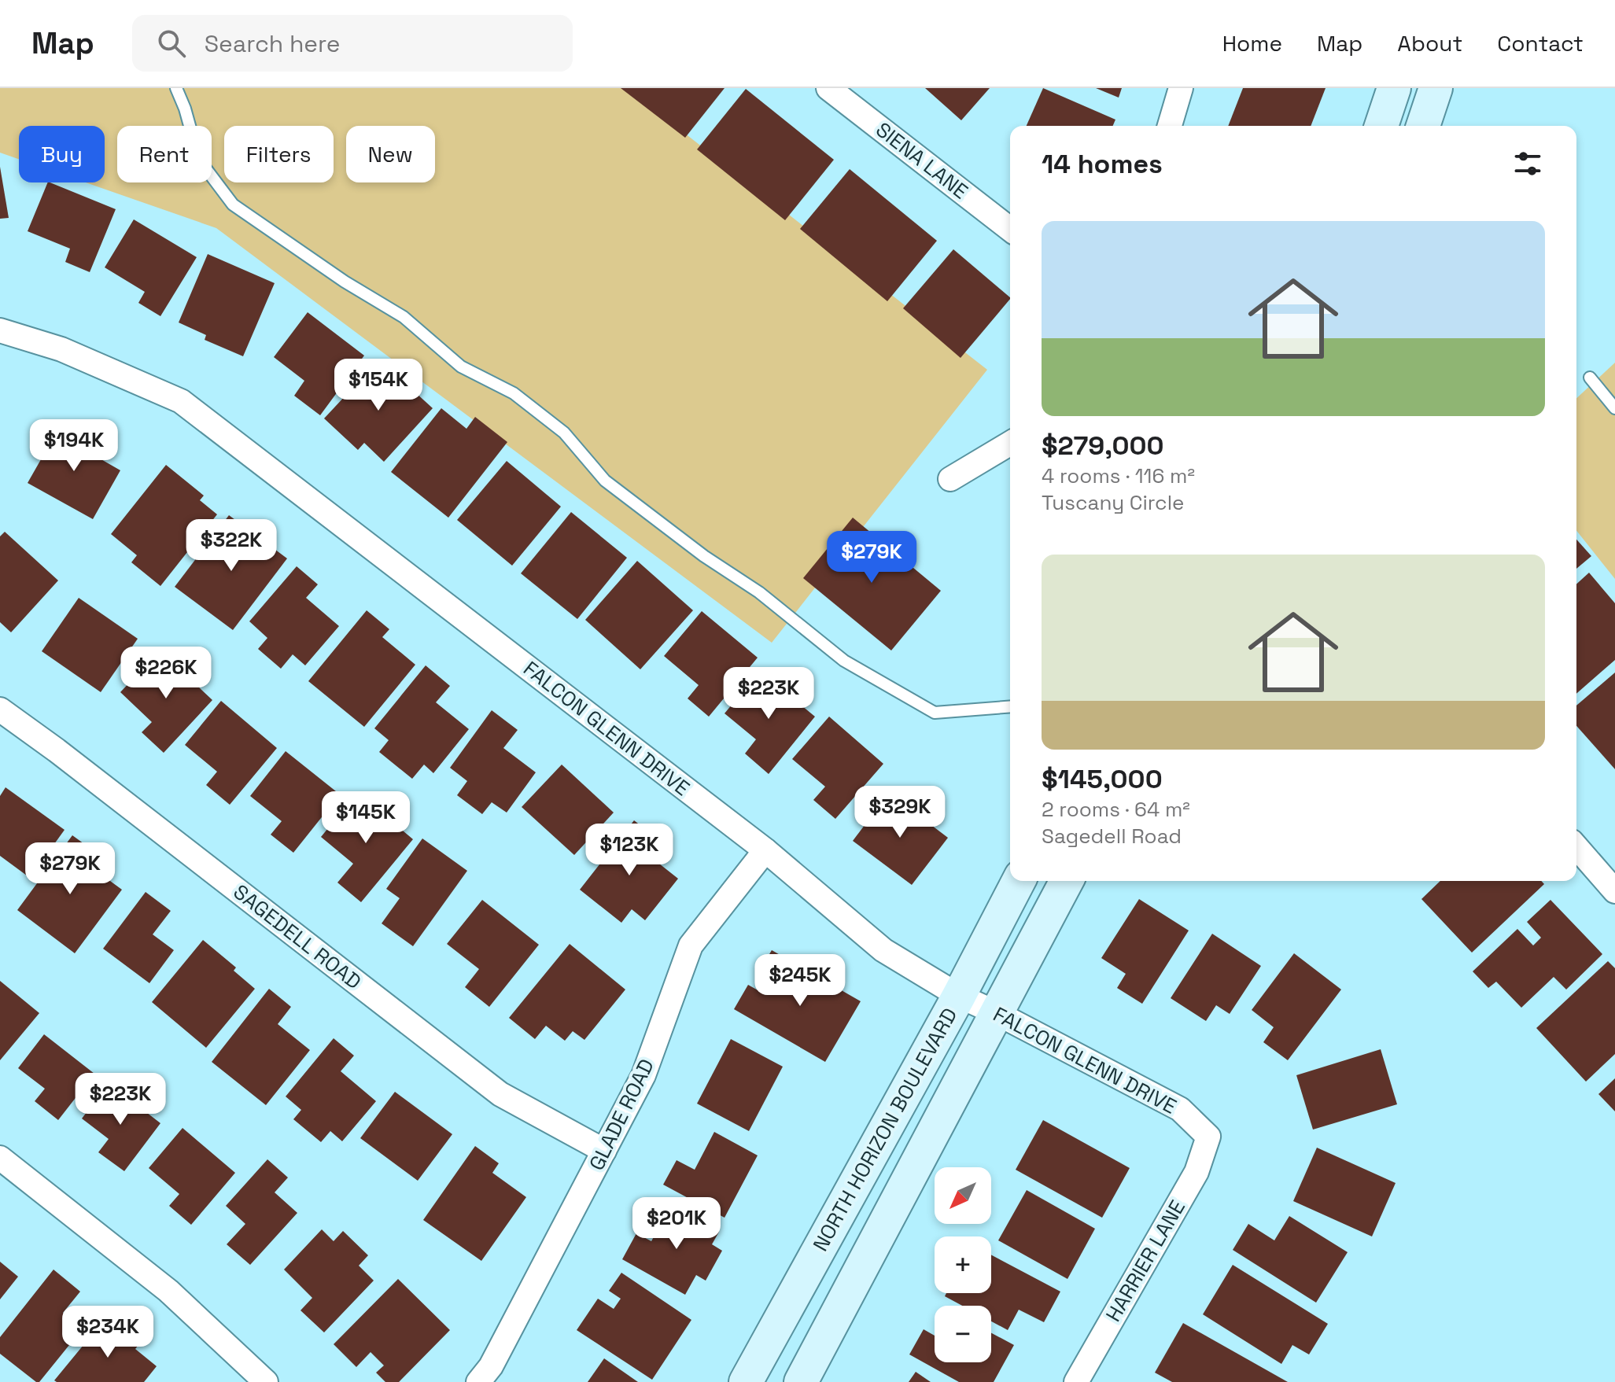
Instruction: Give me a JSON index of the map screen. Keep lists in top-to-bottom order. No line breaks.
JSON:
{"streets":{"street":["SIENA LANE","FALCON GLENN DRIVE","SAGEDELL ROAD","GLADE ROAD","NORTH HORIZON BOULEVARD","HARRIER LANE"]},"crossings":[["FALCON GLENN DRIVE","GLADE ROAD"],["FALCON GLENN DRIVE","NORTH HORIZON BOULEVARD"],["FALCON GLENN DRIVE","HARRIER LANE"],["SAGEDELL ROAD","GLADE ROAD"]],"north":"bottom left","page":{"header":"Map","search":"Search here","nav":["Home","Map","About","Contact"],"chip":["Buy","Rent","Filters","New"],"heading":"14 homes","list":[{"name":"$279,000","note":"4 rooms · 116 m² · Tuscany Circle"},{"name":"$145,000","note":"2 rooms · 64 m² · Sagedell Road"}],"price":["$154K","$194K","$322K","$279K","$226K","$223K","$329K","$145K","$123K","$279K","$245K","$223K","$201K","$234K"],"map_buttons":["+","−"]}}
